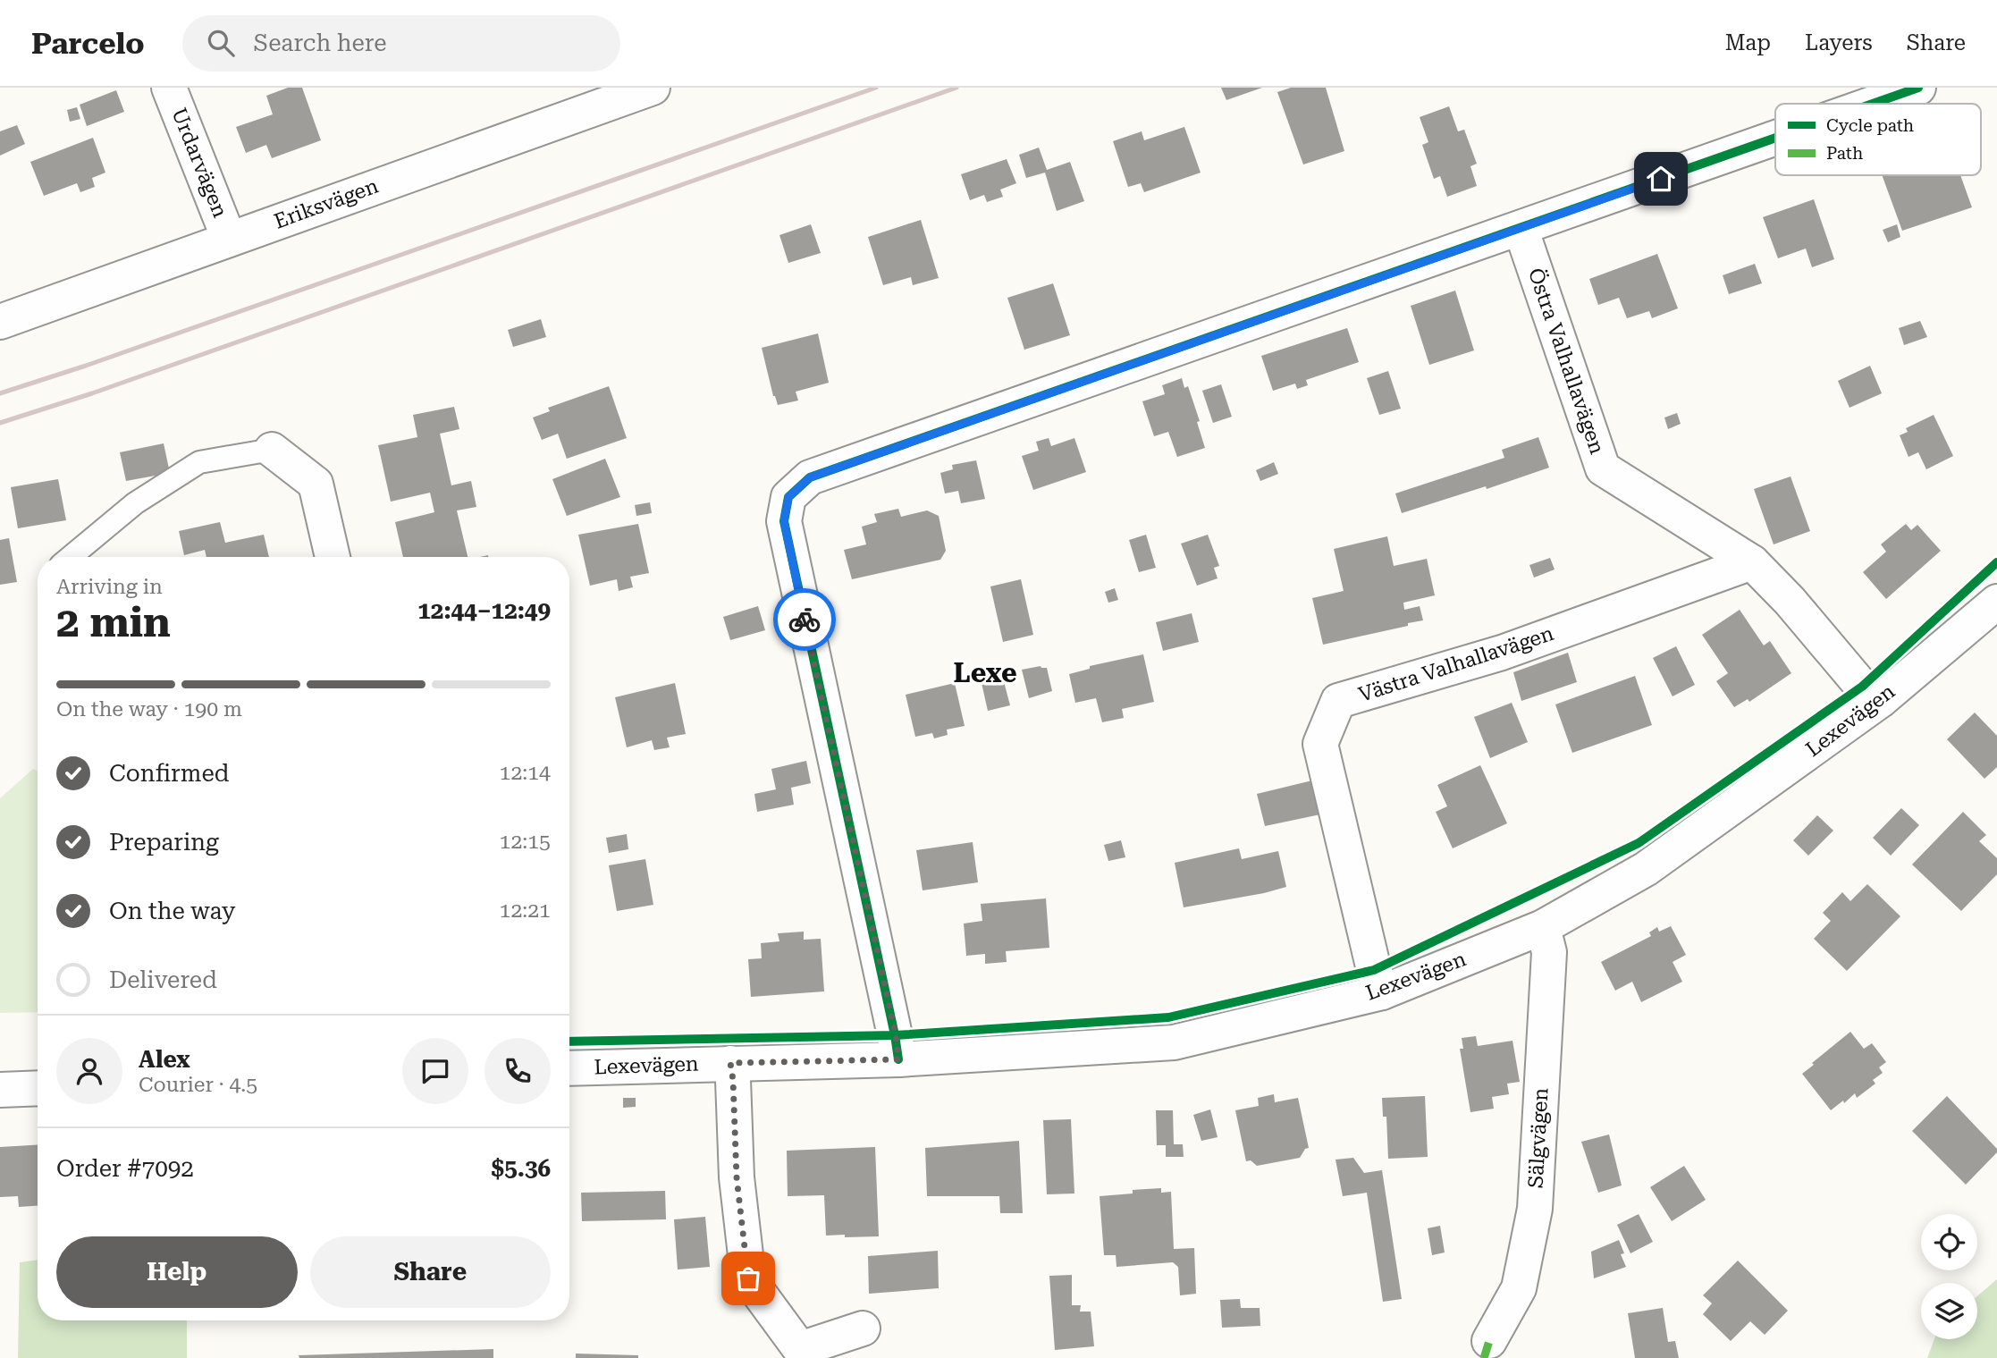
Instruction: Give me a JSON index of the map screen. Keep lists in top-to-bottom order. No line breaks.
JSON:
{"streets":{"street":["Urdarvägen","Eriksvägen","Östra Valhallavägen","Västra Valhallavägen","Lexevägen","Sälgvägen"]},"crossings":[["Urdarvägen","Eriksvägen"],["Östra Valhallavägen","Västra Valhallavägen"],["Östra Valhallavägen","Lexevägen"],["Västra Valhallavägen","Lexevägen"],["Lexevägen","Sälgvägen"]],"districts":["Lexe"],"legend":["Cycle path","Path"],"page":{"header":"Parcelo","search":"Search here","nav":["Map","Layers","Share"],"heading":["2 min","Arriving in","12:44–12:49"],"panel":["Alex","Courier · 4.5","Order #7092","$5.36"],"bar":"On the way · 190 m","list":[["Confirmed","12:14"],["Preparing","12:15"],["On the way","12:21"],"Delivered"],"buttons":["Help","Share"]}}
